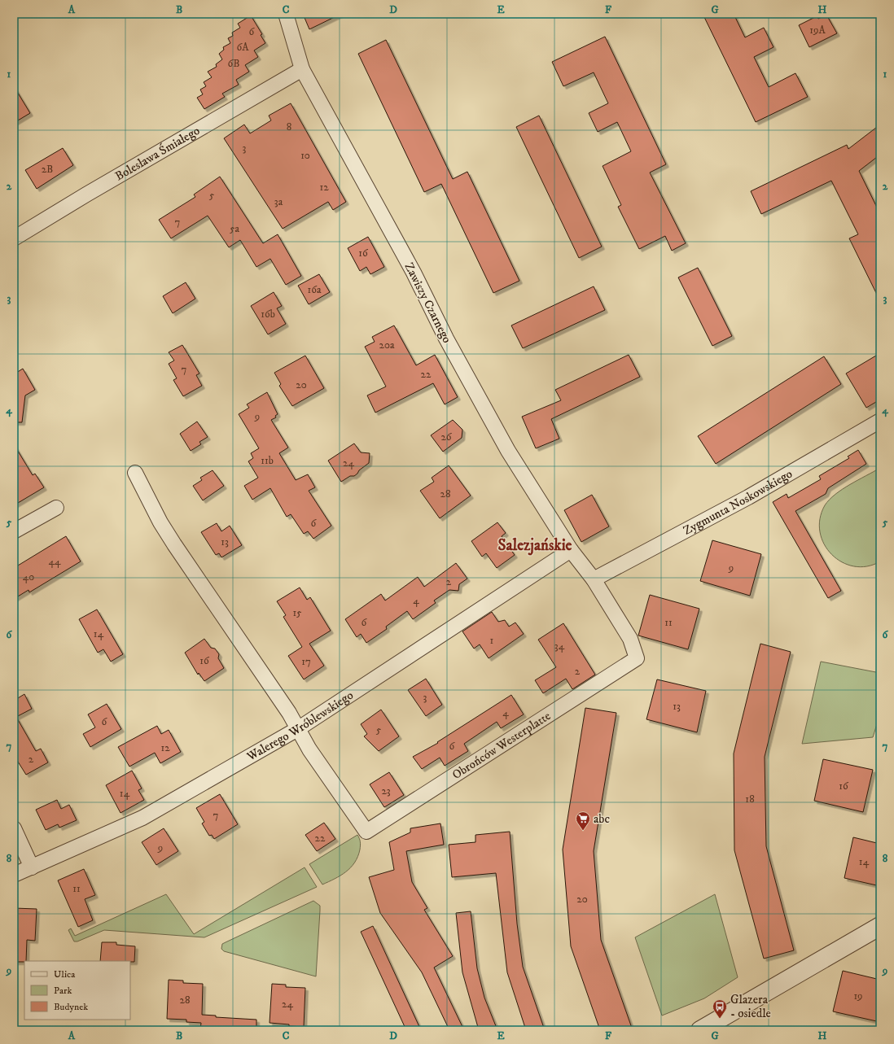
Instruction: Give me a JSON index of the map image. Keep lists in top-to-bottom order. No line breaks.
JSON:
{"streets":{"street":["Bolesława Śmiałego","Zawiszy Czarnego","Zygmunta Noskowskiego","Walerego Wróblewskiego","Obrońców Westerplatte"]},"crossings":[["Bolesława Śmiałego","Zawiszy Czarnego"],["Zawiszy Czarnego","Zygmunta Noskowskiego"],["Zawiszy Czarnego","Walerego Wróblewskiego"],["Zawiszy Czarnego","Obrońców Westerplatte"],["Walerego Wróblewskiego","Obrońców Westerplatte"]],"districts":["Salezjańskie"],"places":{"supermarket":["abc"],"bus stop":["Glazera - osiedle"]},"house_numbers":["19A","6","6A","6B","8","3","10","2B","12","5","3a","7","5a","16","16a","16b","20a","7","22","20","9","26","11b","24","28","6","13","44","9","40","2","4","15","6","11","14","1","34","16","17","2","3","13","4","6","5","6","12","2","16","23","14","18","7","22","9","14","11","20","19","28","24"],"legend":["Ulica","Park","Budynek"],"grid":{"columns":["A","B","C","D","E","F","G","H"],"rows":["1","2","3","4","5","6","7","8","9"]}}
